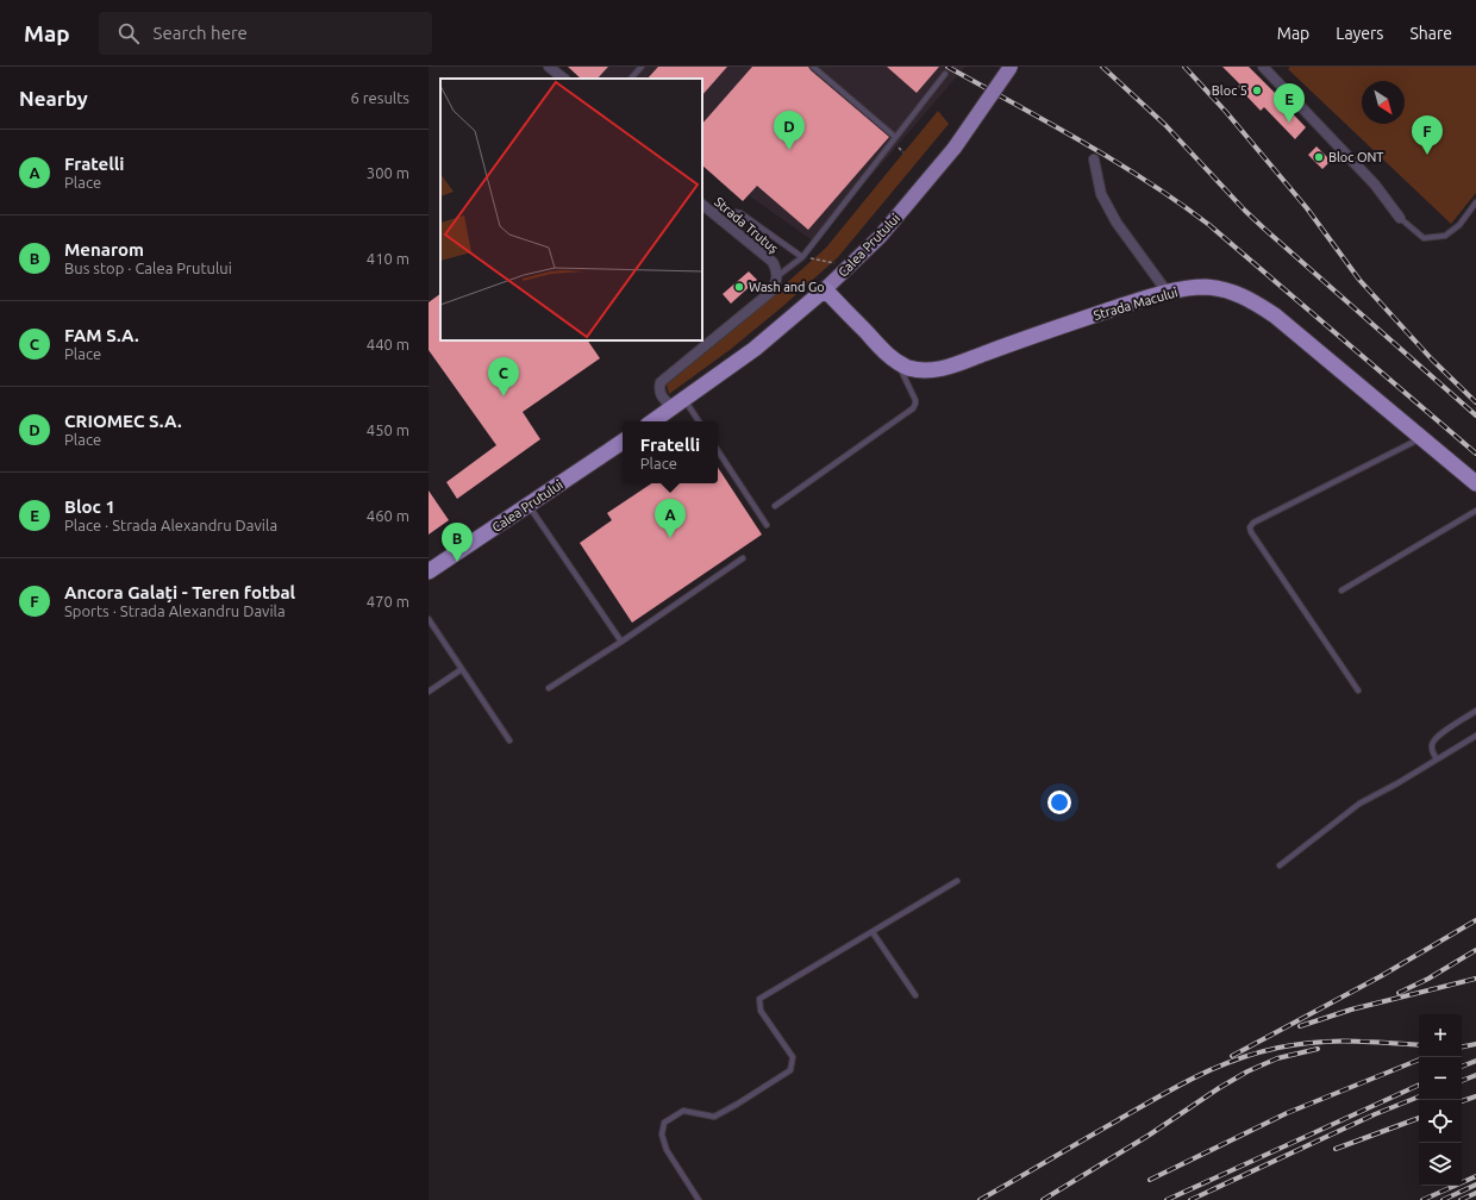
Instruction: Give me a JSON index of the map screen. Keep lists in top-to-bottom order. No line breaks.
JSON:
{"streets":{"highway":["Calea Prutului","Strada Macului"],"street":["Strada Trutuș"]},"crossings":[["Calea Prutului","Strada Macului"]],"places":["Bloc 5","Bloc ONT","Wash and Go"],"north":"bottom right","page":{"header":"Map","search":"Search here","nav":["Map","Layers","Share"],"heading":["Nearby","6 results"],"pins":["E","D","F","C","A","B"],"list":[{"mark":"A","name":"Fratelli","note":"Place","value":"300 m"},{"mark":"B","name":"Menarom","note":"Bus stop · Calea Prutului","value":"410 m"},{"mark":"C","name":"FAM S.A.","note":"Place","value":"440 m"},{"mark":"D","name":"CRIOMEC S.A.","note":"Place","value":"450 m"},{"mark":"E","name":"Bloc 1","note":"Place · Strada Alexandru Davila","value":"460 m"},{"mark":"F","name":"Ancora Galați - Teren fotbal","note":"Sports · Strada Alexandru Davila","value":"470 m"}],"popup":["Fratelli","Place"],"map_buttons":["+","−"]}}
